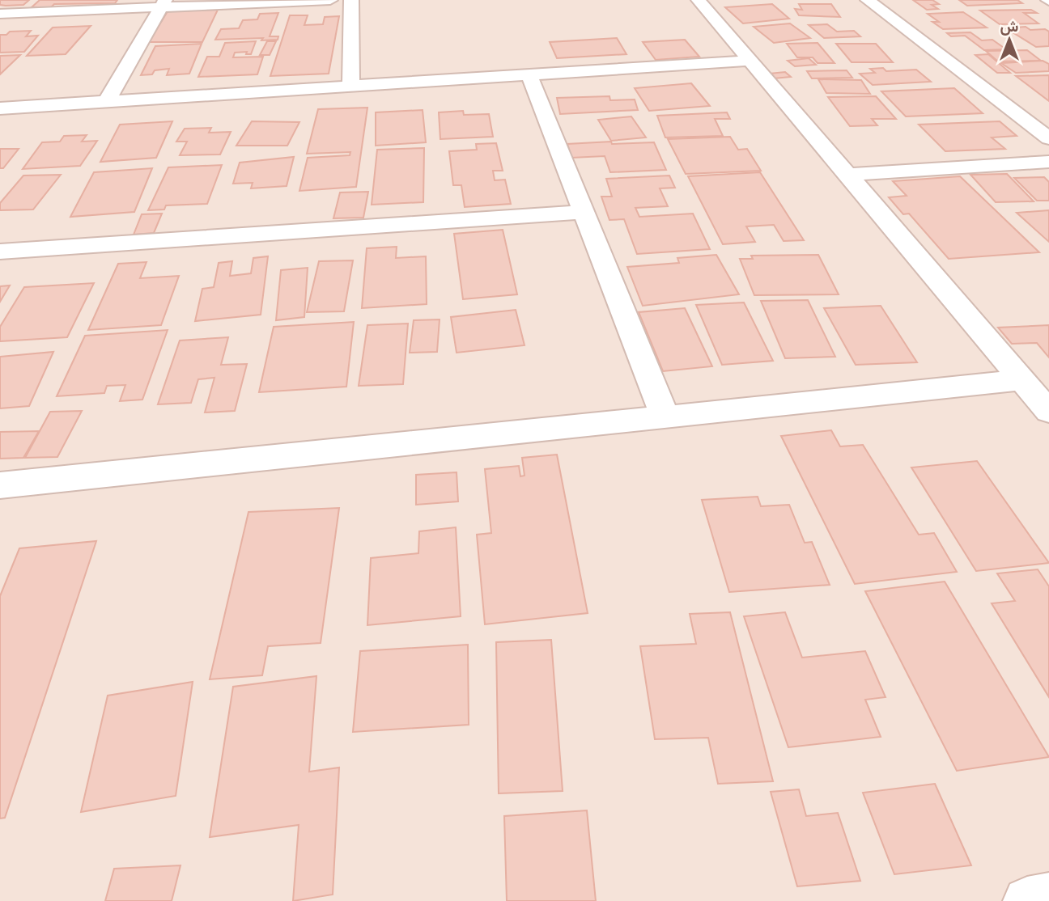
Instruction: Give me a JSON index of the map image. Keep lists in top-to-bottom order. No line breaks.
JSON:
{"north":"top"}
